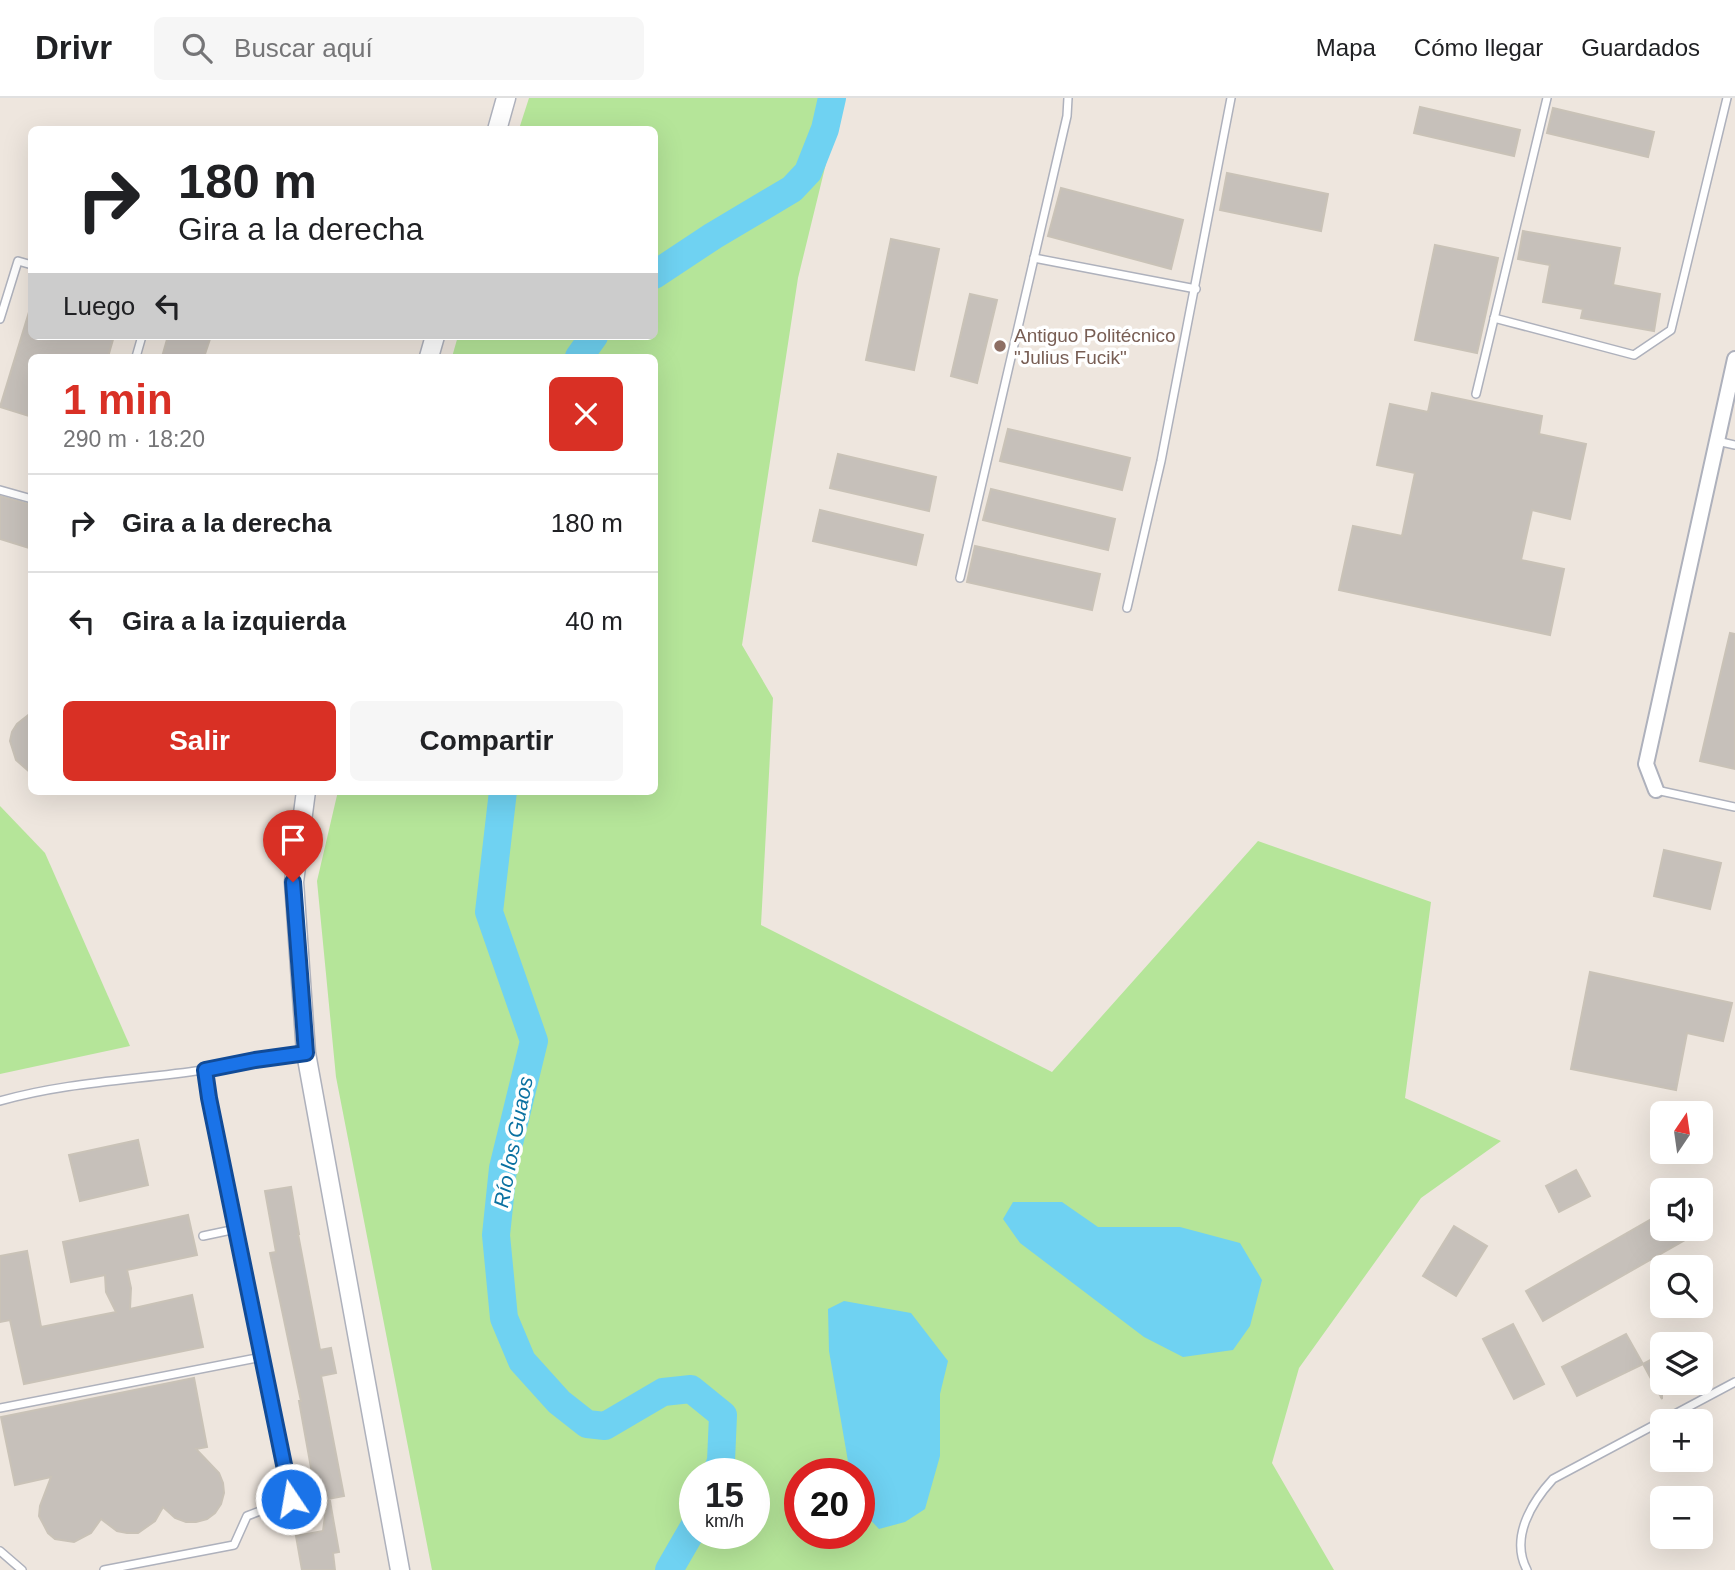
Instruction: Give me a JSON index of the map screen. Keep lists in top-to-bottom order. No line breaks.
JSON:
{"water":["Río los Guaos"],"places":["Antiguo Politécnico \"Julius Fucik\""],"north":"top","page":{"header":"Drivr","search":"Buscar aquí","nav":["Mapa","Cómo llegar","Guardados"],"turn":["180 m","Gira a la derecha"],"then":"Luego","heading":["1 min","290 m · 18:20"],"list":[{"name":"Gira a la derecha","value":"180 m"},{"name":"Gira a la izquierda","value":"40 m"}],"buttons":["Salir","Compartir"],"map_buttons":["+","−"],"speed":"15 km/h","limit":"20"}}
